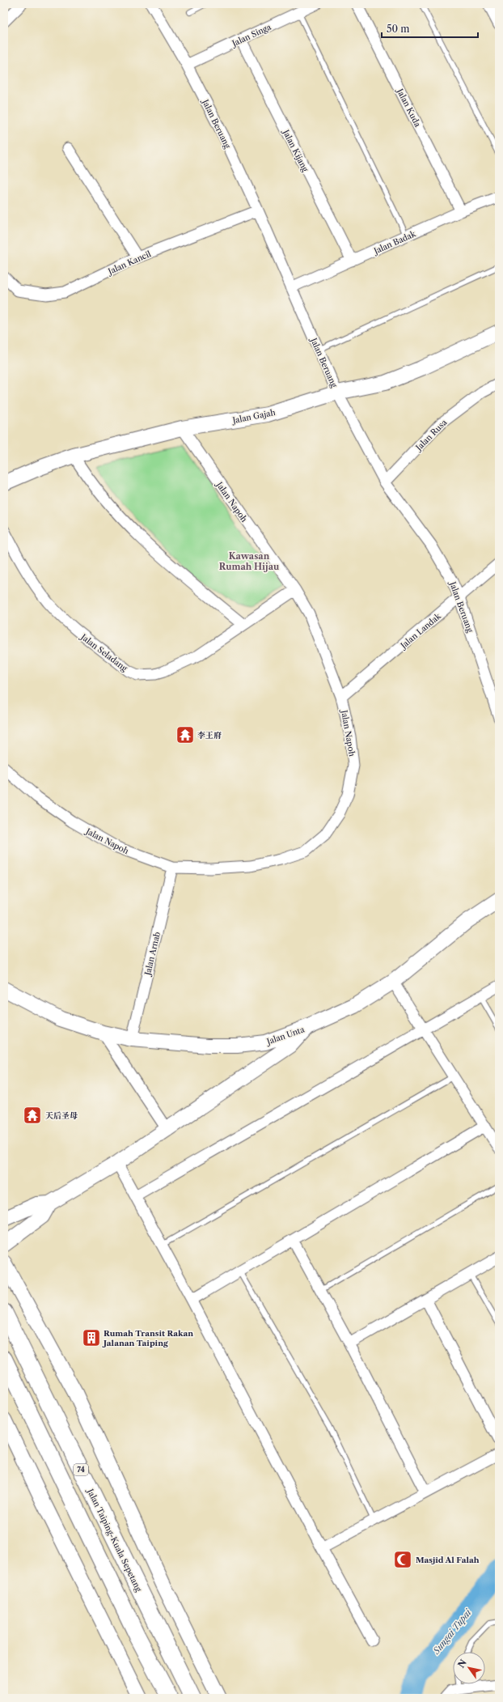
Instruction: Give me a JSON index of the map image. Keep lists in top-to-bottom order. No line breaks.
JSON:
{"streets":{"main road":["Jalan Gajah","Jalan Unta","74","Jalan Taiping-Kuala Sepetang"],"street":["Jalan Singa","Jalan Kuda","Jalan Beruang","Jalan Kijang","Jalan Badak","Jalan Kancil","Jalan Rusa","Jalan Napoh","Jalan Landak","Jalan Seladang","Jalan Arnab"]},"crossings":[["Jalan Singa","Jalan Beruang"],["Jalan Singa","Jalan Kijang"],["Jalan Kuda","Jalan Badak"],["Jalan Beruang","Jalan Badak"],["Jalan Beruang","Jalan Kancil"],["Jalan Beruang","Jalan Gajah"],["Jalan Beruang","Jalan Rusa"],["Jalan Beruang","Jalan Landak"],["Jalan Kijang","Jalan Badak"],["Jalan Gajah","Jalan Napoh"],["Jalan Napoh","Jalan Landak"],["Jalan Napoh","Jalan Seladang"],["Jalan Napoh","Jalan Arnab"],["Jalan Arnab","Jalan Unta"]],"districts":["Kawasan Rumah Hijau"],"water":["Sungai Tupai"],"places":{"temple":["李王府","天后圣母"],"building":["Rumah Transit Rakan Jalanan Taiping"],"mosque":["Masjid Al Falah"]},"scale_bar":"50 m","north":"top left"}
